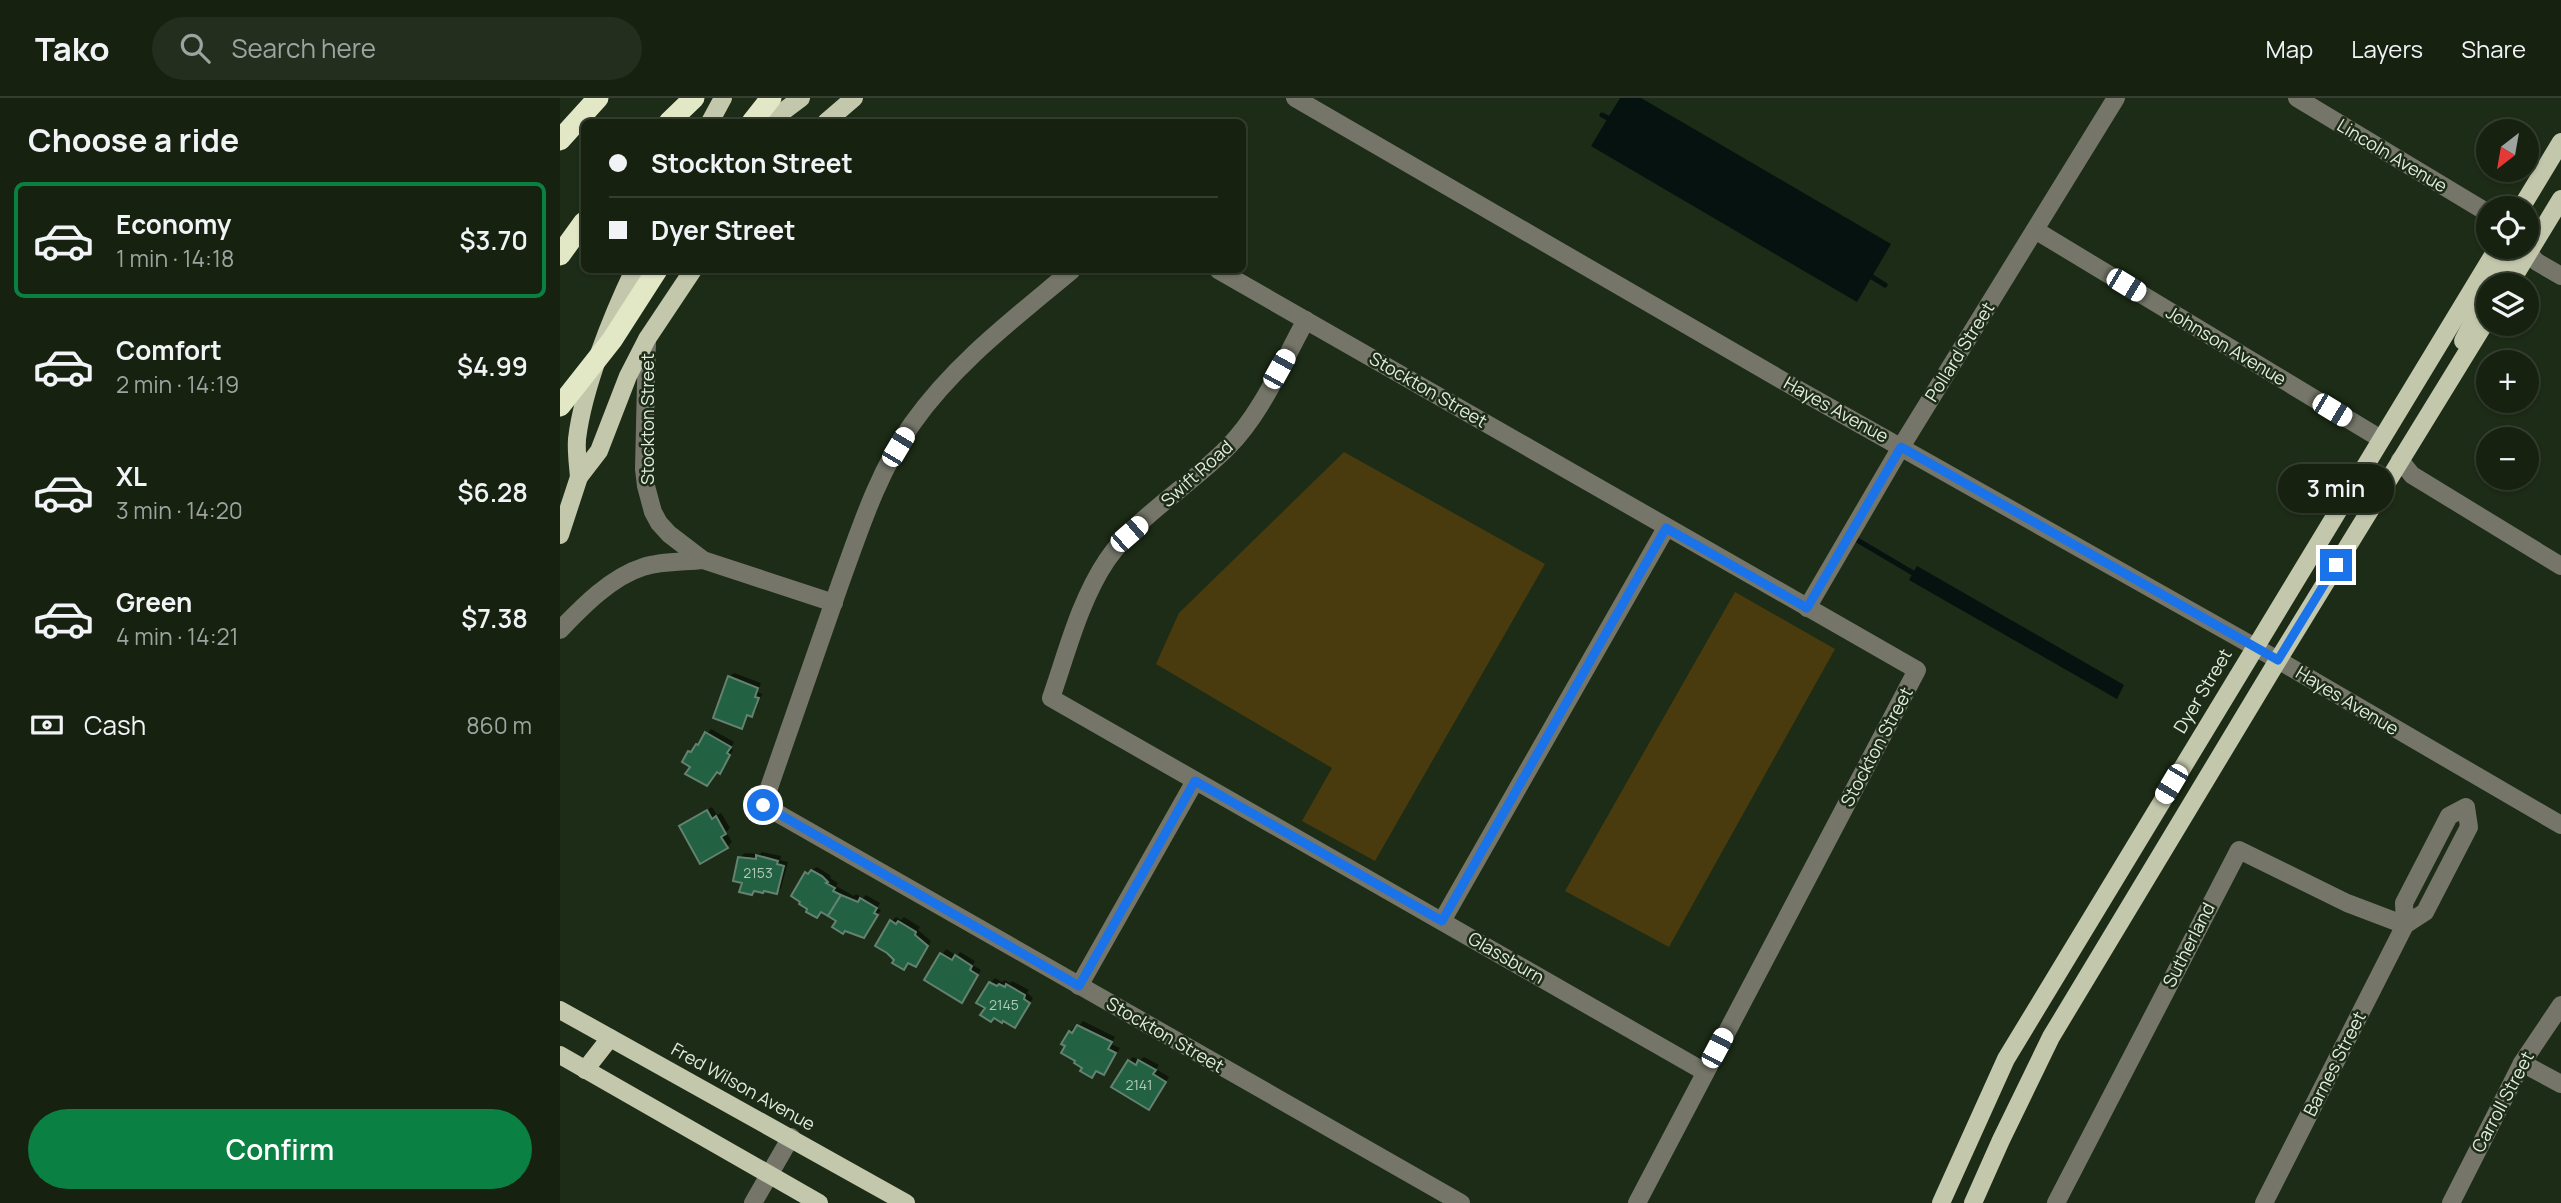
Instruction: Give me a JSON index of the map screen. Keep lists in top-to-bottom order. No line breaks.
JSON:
{"streets":{"main road":["Dyer Street","Fred Wilson Avenue"],"street":["Lincoln Avenue","Johnson Avenue","Pollard Street","Stockton Street","Hayes Avenue","Swift Road","Sutherland","Glassburn","Barnes Street","Carroll Street"]},"crossings":[["Johnson Avenue","Pollard Street"],["Johnson Avenue","Dyer Street"],["Pollard Street","Stockton Street"],["Pollard Street","Hayes Avenue"],["Stockton Street","Swift Road"],["Stockton Street","Glassburn"],["Hayes Avenue","Dyer Street"],["Hayes Avenue","Barnes Street"],["Swift Road","Glassburn"],["Sutherland","Barnes Street"]],"house_numbers":["2153","2145","2141"],"north":"bottom left","page":{"header":"Tako","search":"Search here","nav":["Map","Layers","Share"],"heading":"Choose a ride","map_buttons":["+","−"],"banner":["Stockton Street","Dyer Street"],"list":[{"name":"Economy","note":"1 min · 14:18","value":"$3.70"},{"name":"Comfort","note":"2 min · 14:19","value":"$4.99"},{"name":"XL","note":"3 min · 14:20","value":"$6.28"},{"name":"Green","note":"4 min · 14:21","value":"$7.38"}],"bubble":"3 min","pay":["Cash","860 m"],"buttons":"Confirm"}}
